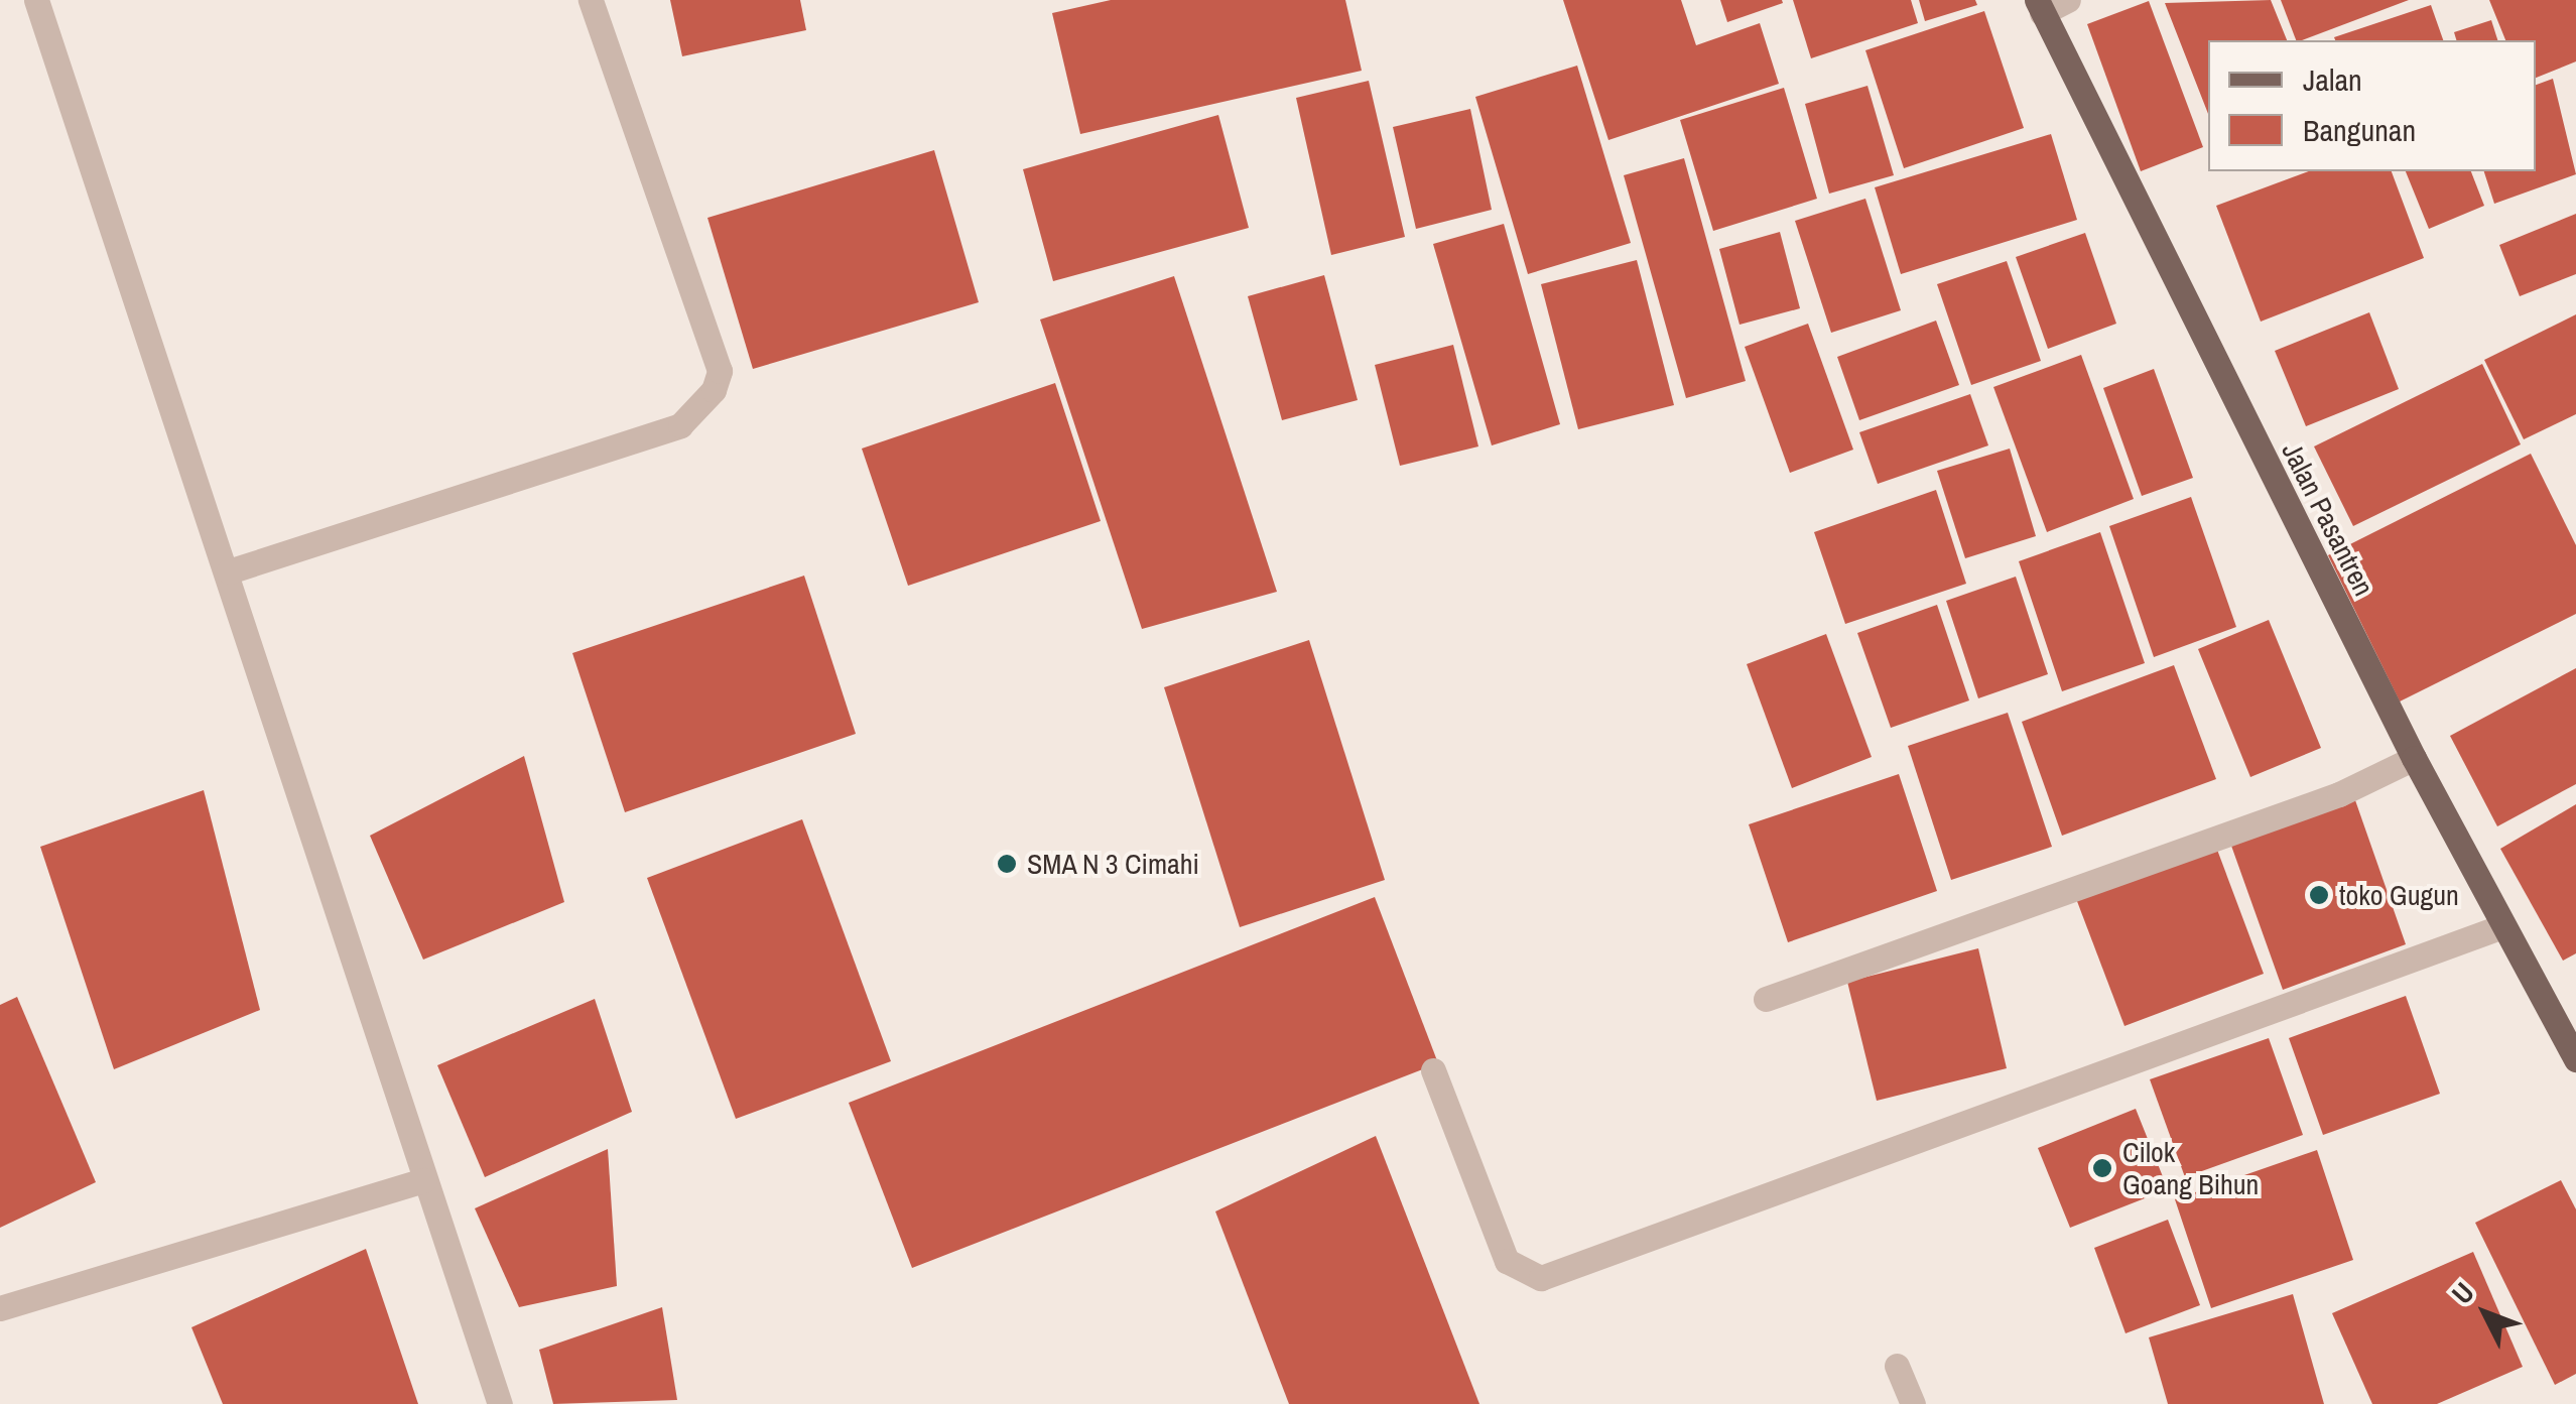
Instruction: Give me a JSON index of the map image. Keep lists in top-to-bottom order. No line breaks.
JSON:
{"streets":{"main road":["Jalan Pasantren"]},"places":["SMA N 3 Cimahi","toko Gugun","Cilok Goang Bihun"],"legend":["Jalan","Bangunan"],"north":"top left"}
